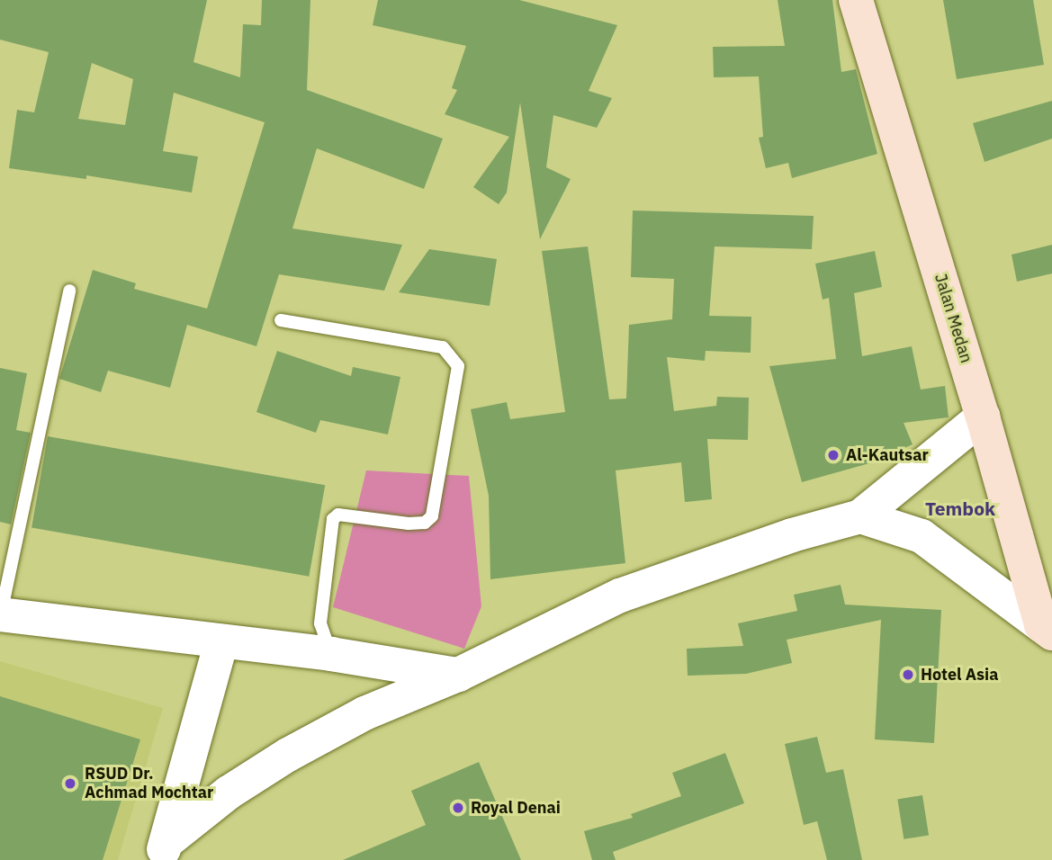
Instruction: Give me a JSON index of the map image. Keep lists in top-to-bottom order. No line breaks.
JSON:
{"streets":{"main road":["Jalan Medan"]},"districts":["Tembok"],"places":["Al-Kautsar","Hotel Asia","RSUD Dr. Achmad Mochtar","Royal Denai"]}
